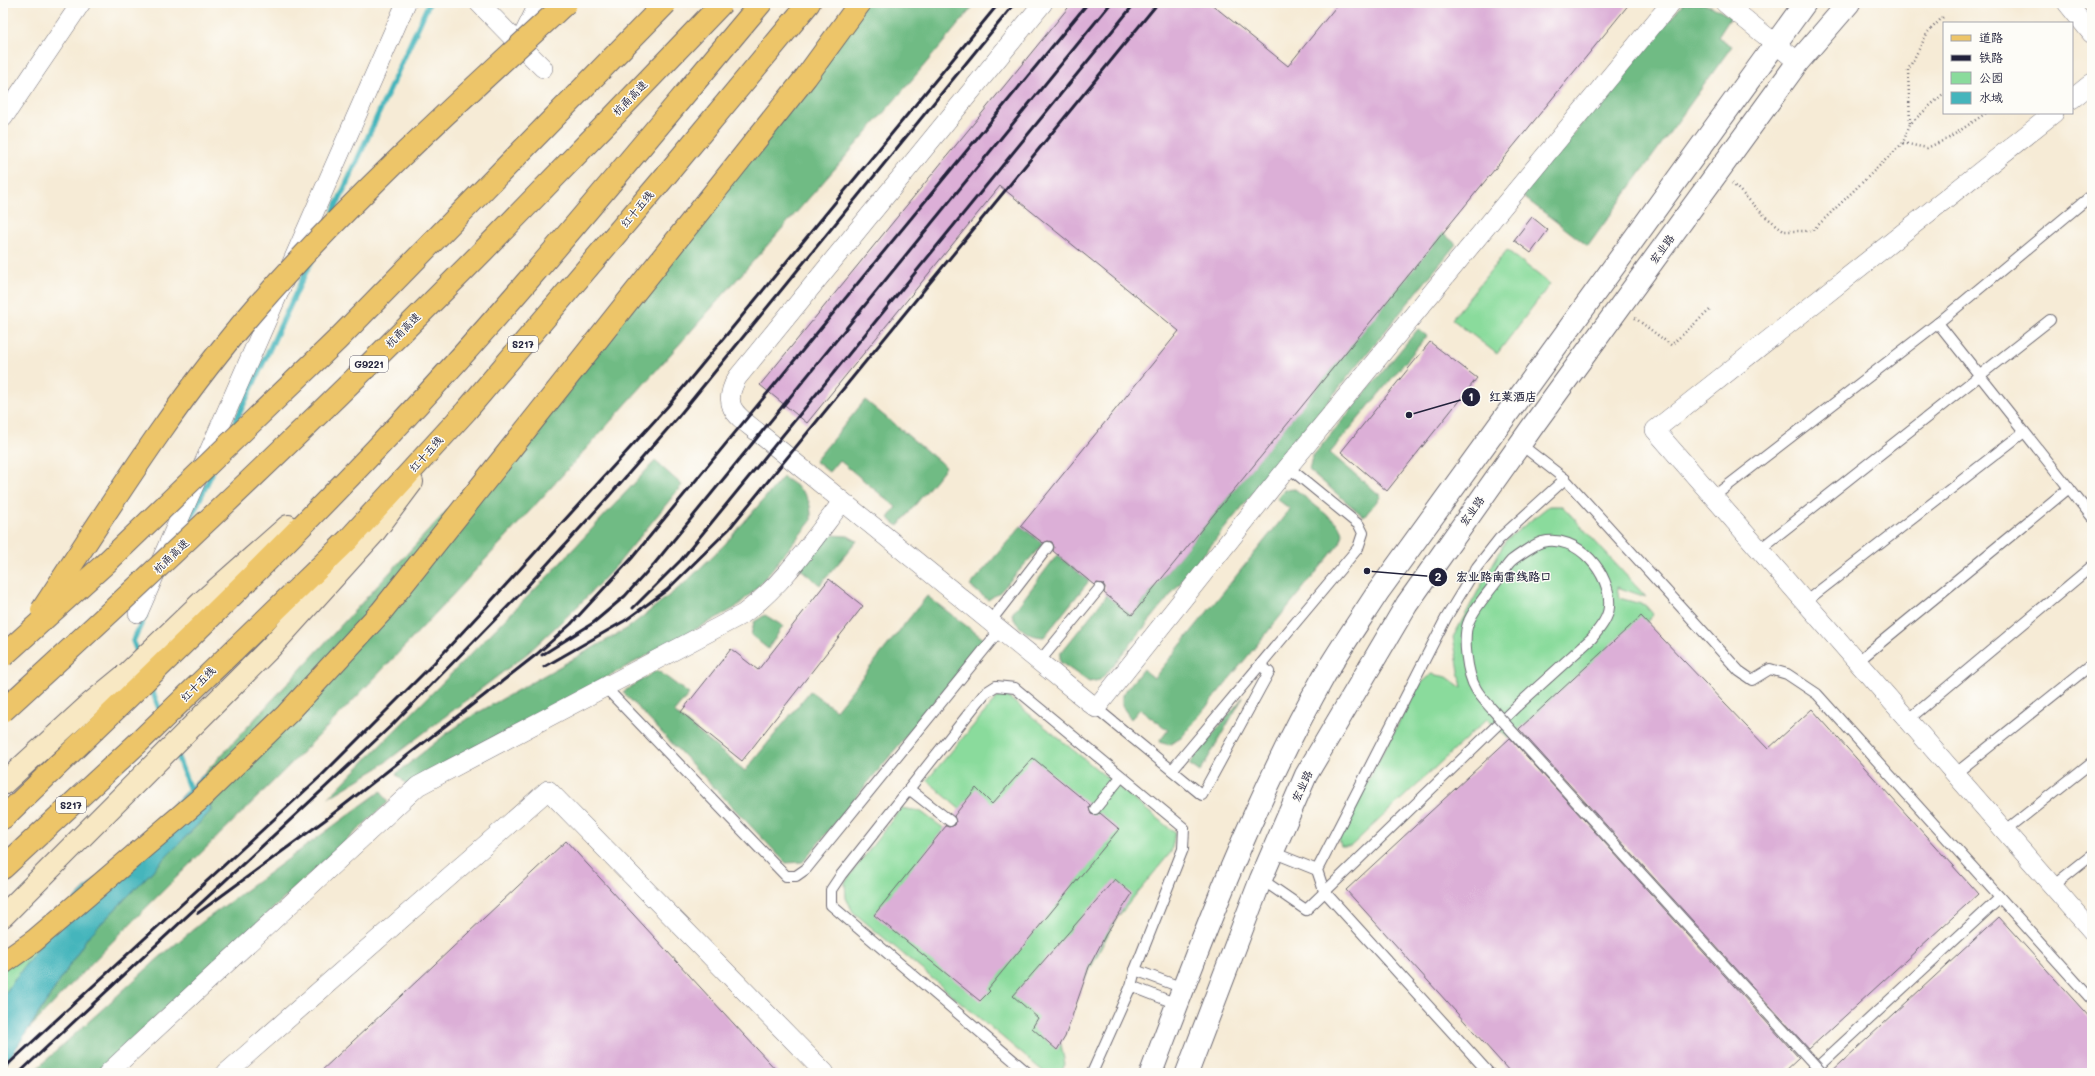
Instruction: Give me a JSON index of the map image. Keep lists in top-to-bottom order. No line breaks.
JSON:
{"streets":{"main road":["杭甬高速","红十五线","S217","G9221"],"street":["宏业路"]},"places":["红莱酒店","宏业路南雷线路口"],"legend":["道路","铁路","公园","水域"]}
